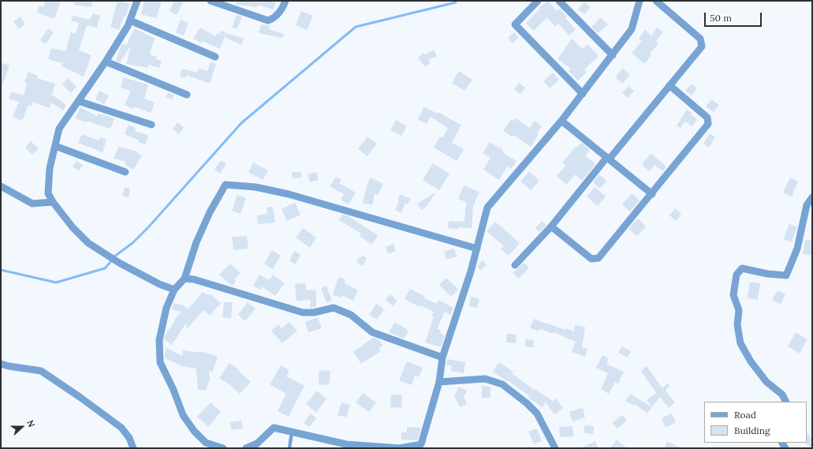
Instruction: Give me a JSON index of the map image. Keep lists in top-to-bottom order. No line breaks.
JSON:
{"legend":["Road","Building"],"scale_bar":"50 m","north":"right"}
